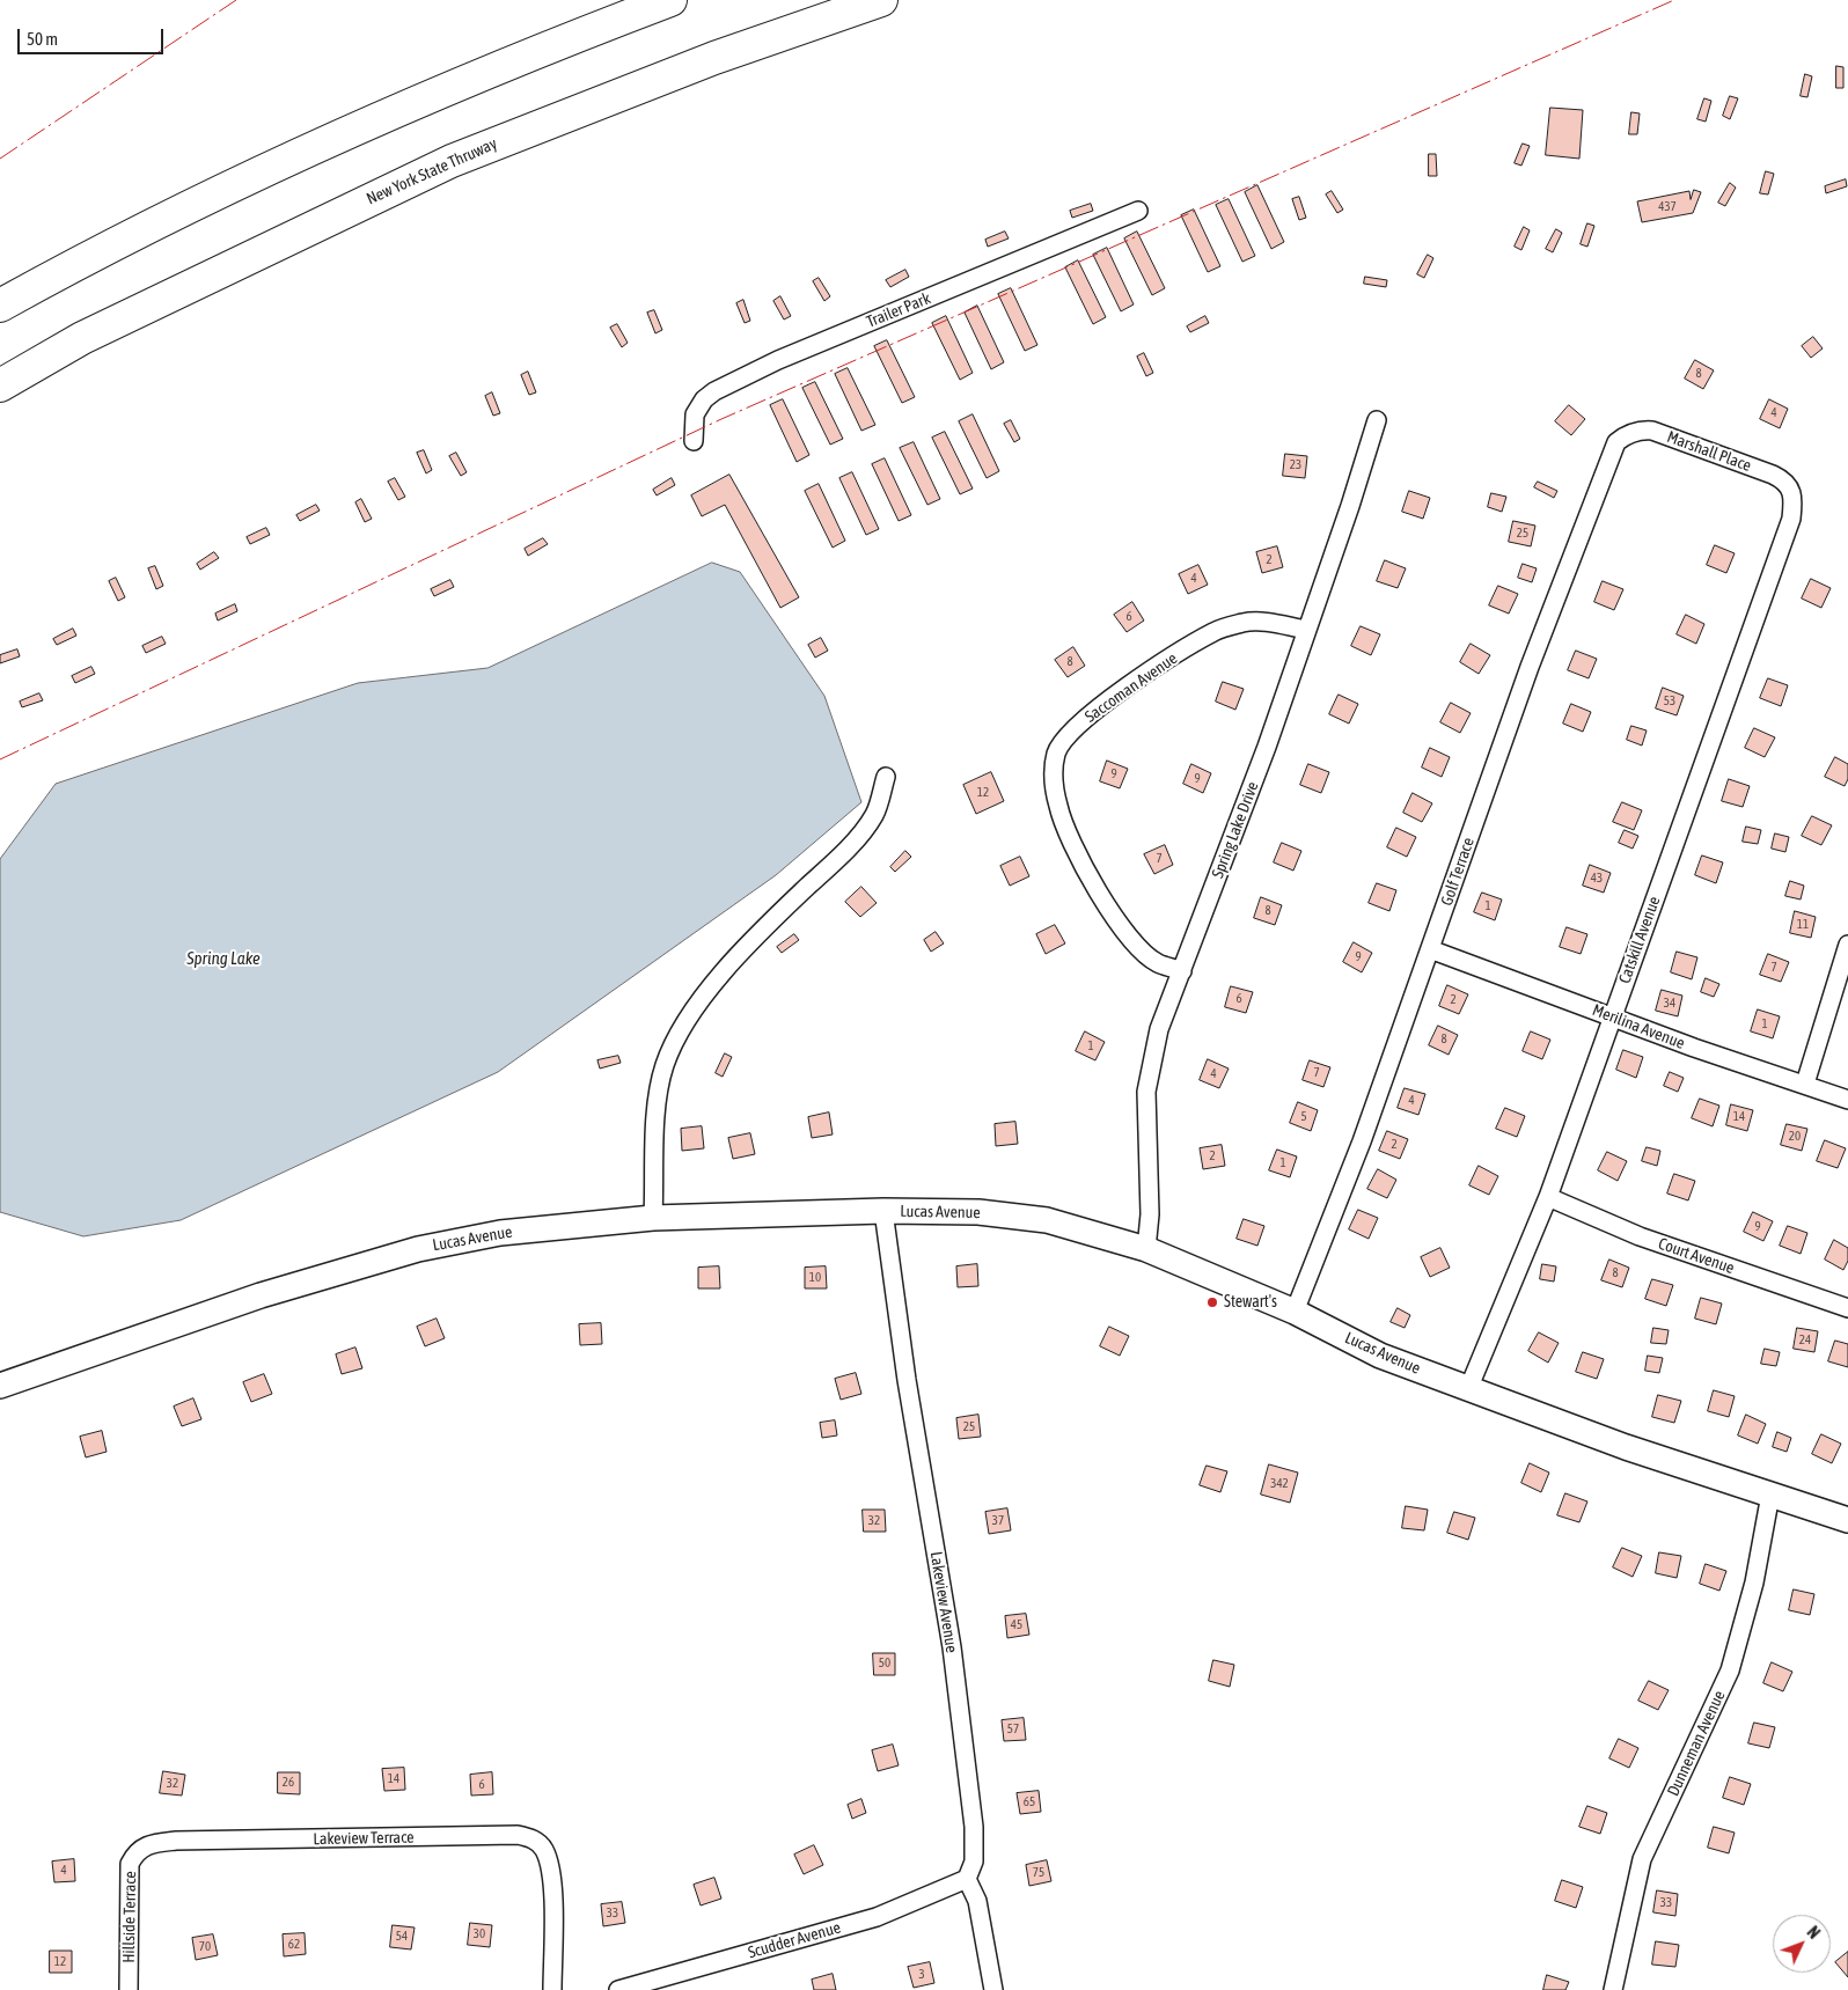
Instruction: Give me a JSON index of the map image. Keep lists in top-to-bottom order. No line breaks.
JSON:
{"streets":{"highway":["New York State Thruway"],"street":["Trailer Park","Marshall Place","Saccoman Avenue","Spring Lake Drive","Golf Terrace","Catskill Avenue","Merilina Avenue","Lucas Avenue","Court Avenue","Lakeview Avenue","Dunneman Avenue","Lakeview Terrace","Hillside Terrace","Scudder Avenue"]},"crossings":[["Marshall Place","Golf Terrace"],["Marshall Place","Catskill Avenue"],["Saccoman Avenue","Spring Lake Drive"],["Spring Lake Drive","Lucas Avenue"],["Golf Terrace","Merilina Avenue"],["Golf Terrace","Lucas Avenue"],["Catskill Avenue","Merilina Avenue"],["Catskill Avenue","Lucas Avenue"],["Catskill Avenue","Court Avenue"],["Lucas Avenue","Lakeview Avenue"],["Lucas Avenue","Dunneman Avenue"],["Lakeview Avenue","Scudder Avenue"],["Lakeview Terrace","Hillside Terrace"]],"water":["Spring Lake"],"places":["Stewart's"],"house_numbers":["437","8","4","23","25","2","4","6","8","53","9","9","12","7","43","1","8","11","9","7","6","2","34","1","8","1","7","4","4","5","14","20","2","2","1","9","8","10","24","25","342","32","37","45","50","57","14","26","32","6","65","4","75","33","33","30","54","62","70","12","3"],"scale_bar":"50 m","north":"top right"}
